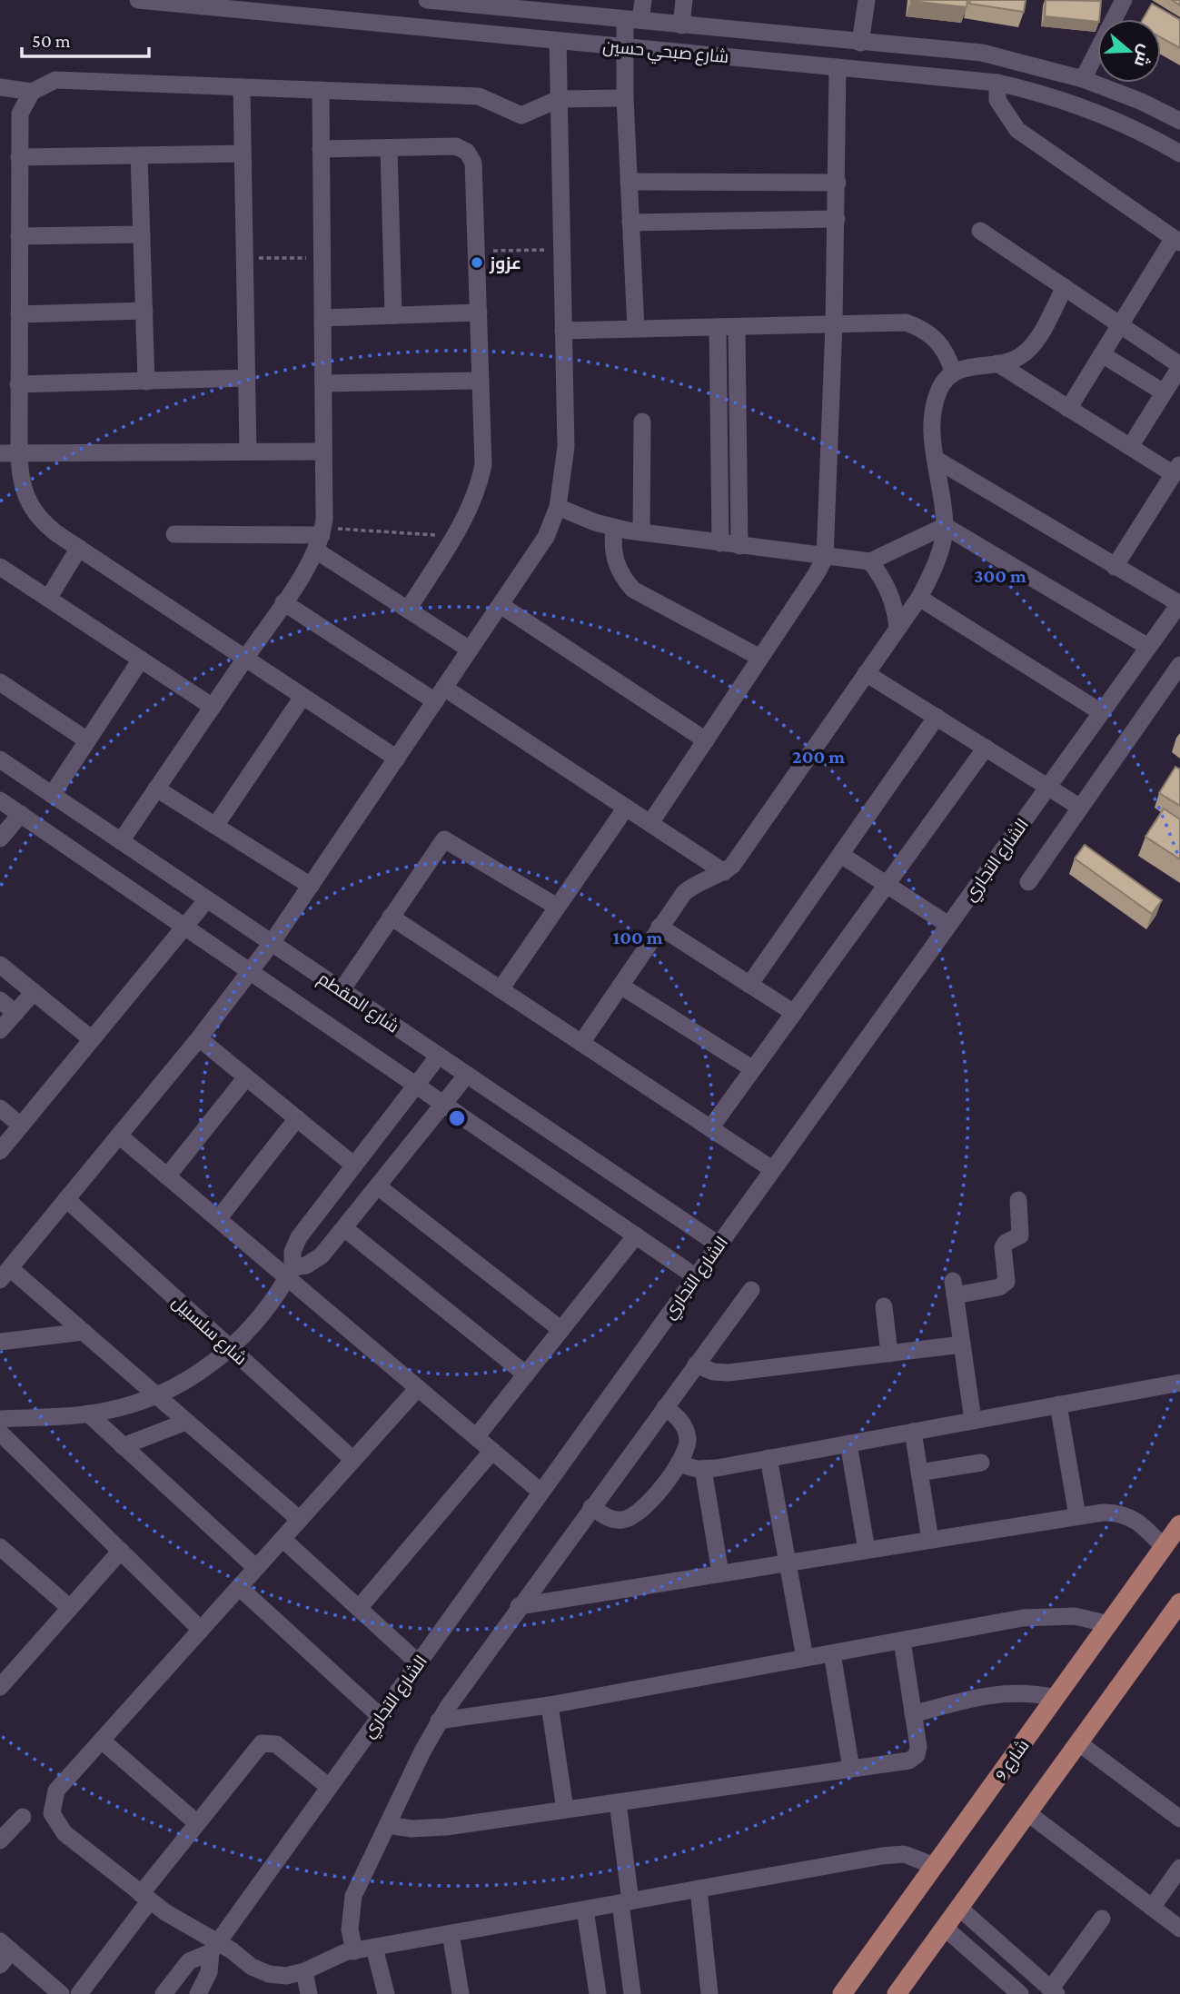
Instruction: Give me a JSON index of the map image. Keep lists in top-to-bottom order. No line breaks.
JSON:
{"streets":{"main road":["شارع 9"],"street":["شارع صبحي حسين","الشارع التجاري","شارع المقطم","شارع سلسبيل"]},"crossings":[["الشارع التجاري","شارع المقطم"]],"places":["عزوز"],"scale_bar":"50 m","north":"right","rings":["300 m","200 m","100 m"]}
